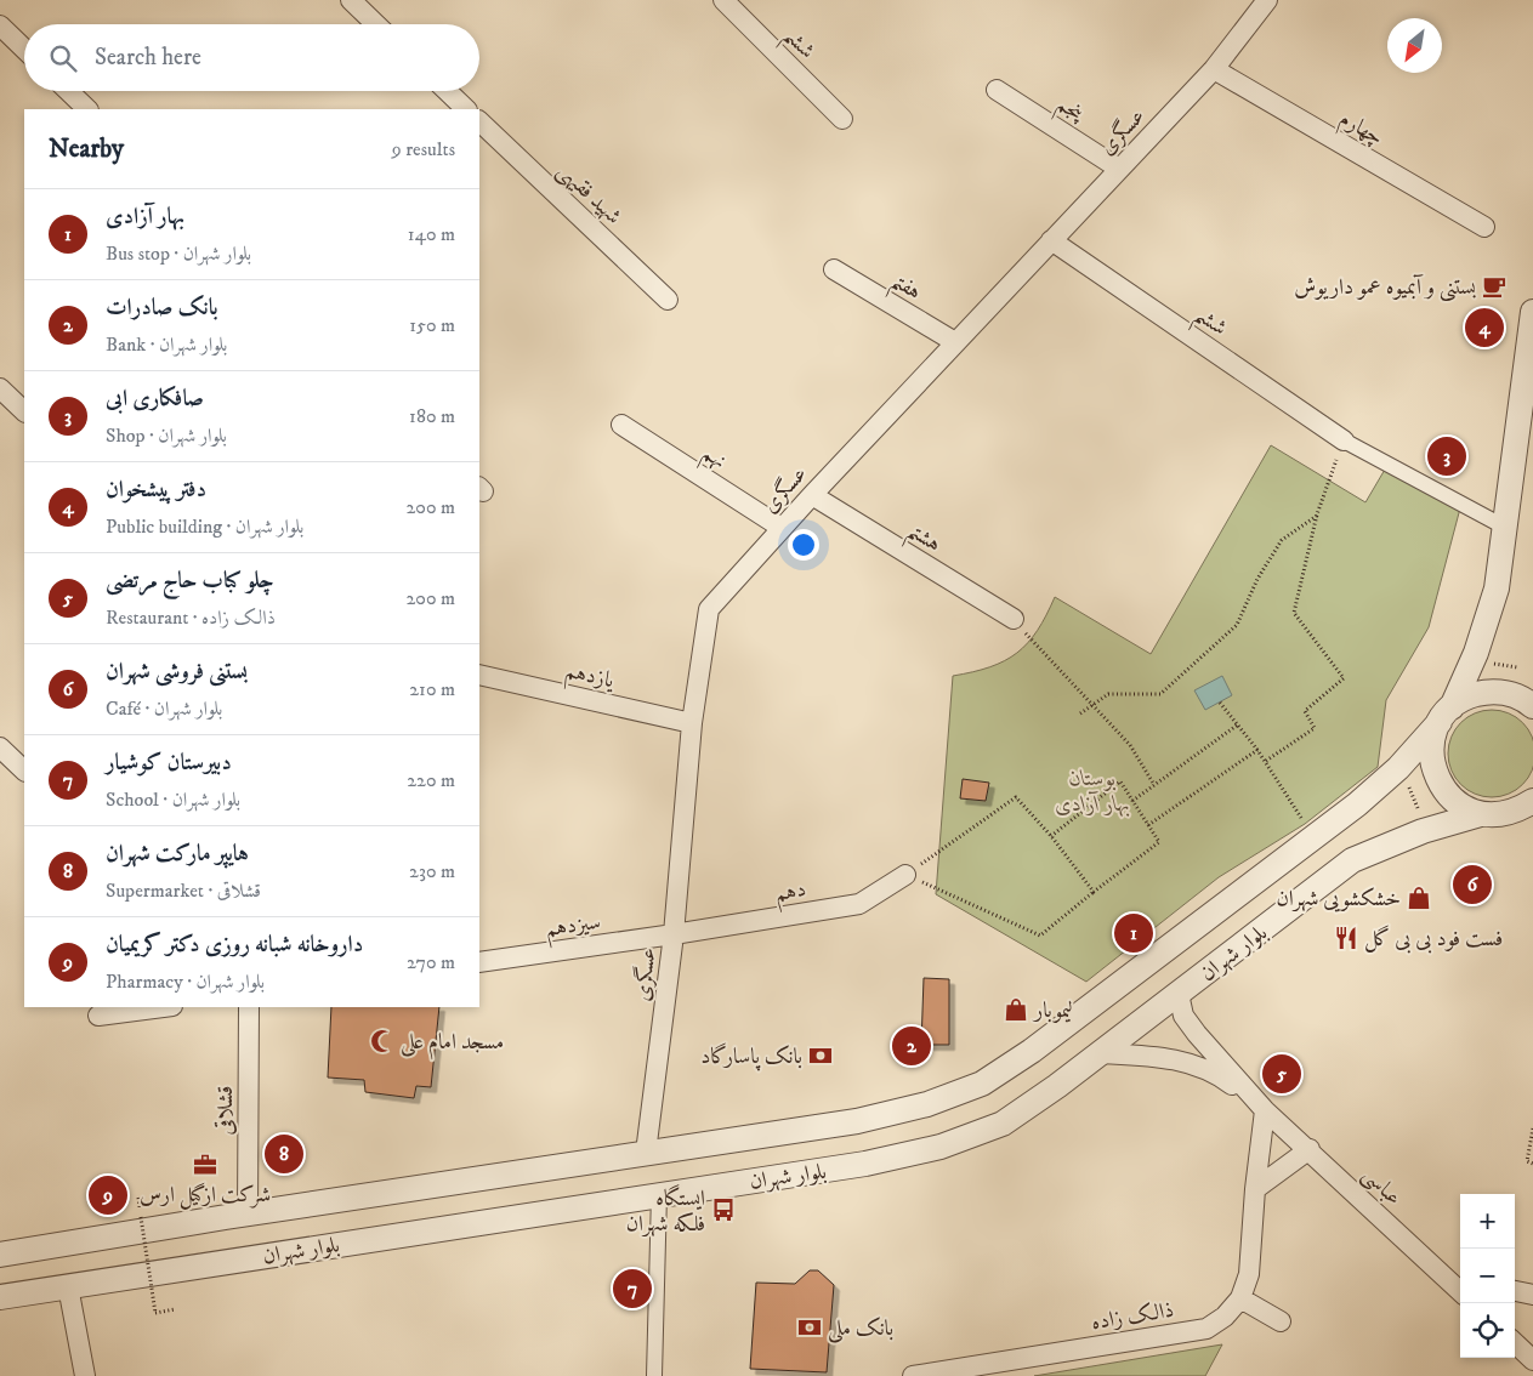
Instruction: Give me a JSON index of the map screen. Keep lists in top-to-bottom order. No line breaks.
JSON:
{"streets":{"street":["ششم","پنجم","چهارم","عسگری","شهید فقیهی","هفتم","نهم","هشتم","یازدهم","دهم","سیزدهم","بلوار شهران","قشلاقی","عباسی","ذالک زاده"]},"crossings":[["ششم","عسگری"],["پنجم","عسگری"],["چهارم","عسگری"],["عسگری","هفتم"],["عسگری","نهم"],["عسگری","هشتم"],["عسگری","یازدهم"],["عسگری","دهم"],["عسگری","سیزدهم"],["عسگری","بلوار شهران"],["دهم","سیزدهم"],["بلوار شهران","قشلاقی"],["عباسی","ذالک زاده"]],"parks":["بوستان بهار آزادی"],"places":{"cafe":["بستنی و آبمیوه عمو داریوش"],"shop":["خشکشویی شهران","لیموبار"],"restaurant":["فست فود بی بی گل"],"mosque":["مسجد امام علی"],"bank":["بانک پاسارگاد","بانک ملی"],"office":["شرکت ازگیل ارس"],"bus stop":["ایستگاه فلکه شهران"]},"north":"bottom left","page":{"search":"Search here","heading":["Nearby","9 results"],"list":[{"mark":"1","name":"بهار آزادی","note":"Bus stop · بلوار شهران","value":"140 m"},{"mark":"2","name":"بانک صادرات","note":"Bank · بلوار شهران","value":"150 m"},{"mark":"3","name":"صافکاری ابی","note":"Shop · بلوار شهران","value":"180 m"},{"mark":"4","name":"دفتر پیشخوان","note":"Public building · بلوار شهران","value":"200 m"},{"mark":"5","name":"چلو کباب حاج مرتضی","note":"Restaurant · ذالک زاده","value":"200 m"},{"mark":"6","name":"بستنی فروشی شهران","note":"Café · بلوار شهران","value":"210 m"},{"mark":"7","name":"دبیرستان کوشیار","note":"School · بلوار شهران","value":"220 m"},{"mark":"8","name":"هایپر مارکت شهران","note":"Supermarket · قشلاقی","value":"230 m"},{"mark":"9","name":"داروخانه شبانه روزی دکتر کریمیان","note":"Pharmacy · بلوار شهران","value":"270 m"}],"pins":["4","3","6","1","2","5","8","9","7"],"map_buttons":["+","−"]}}
